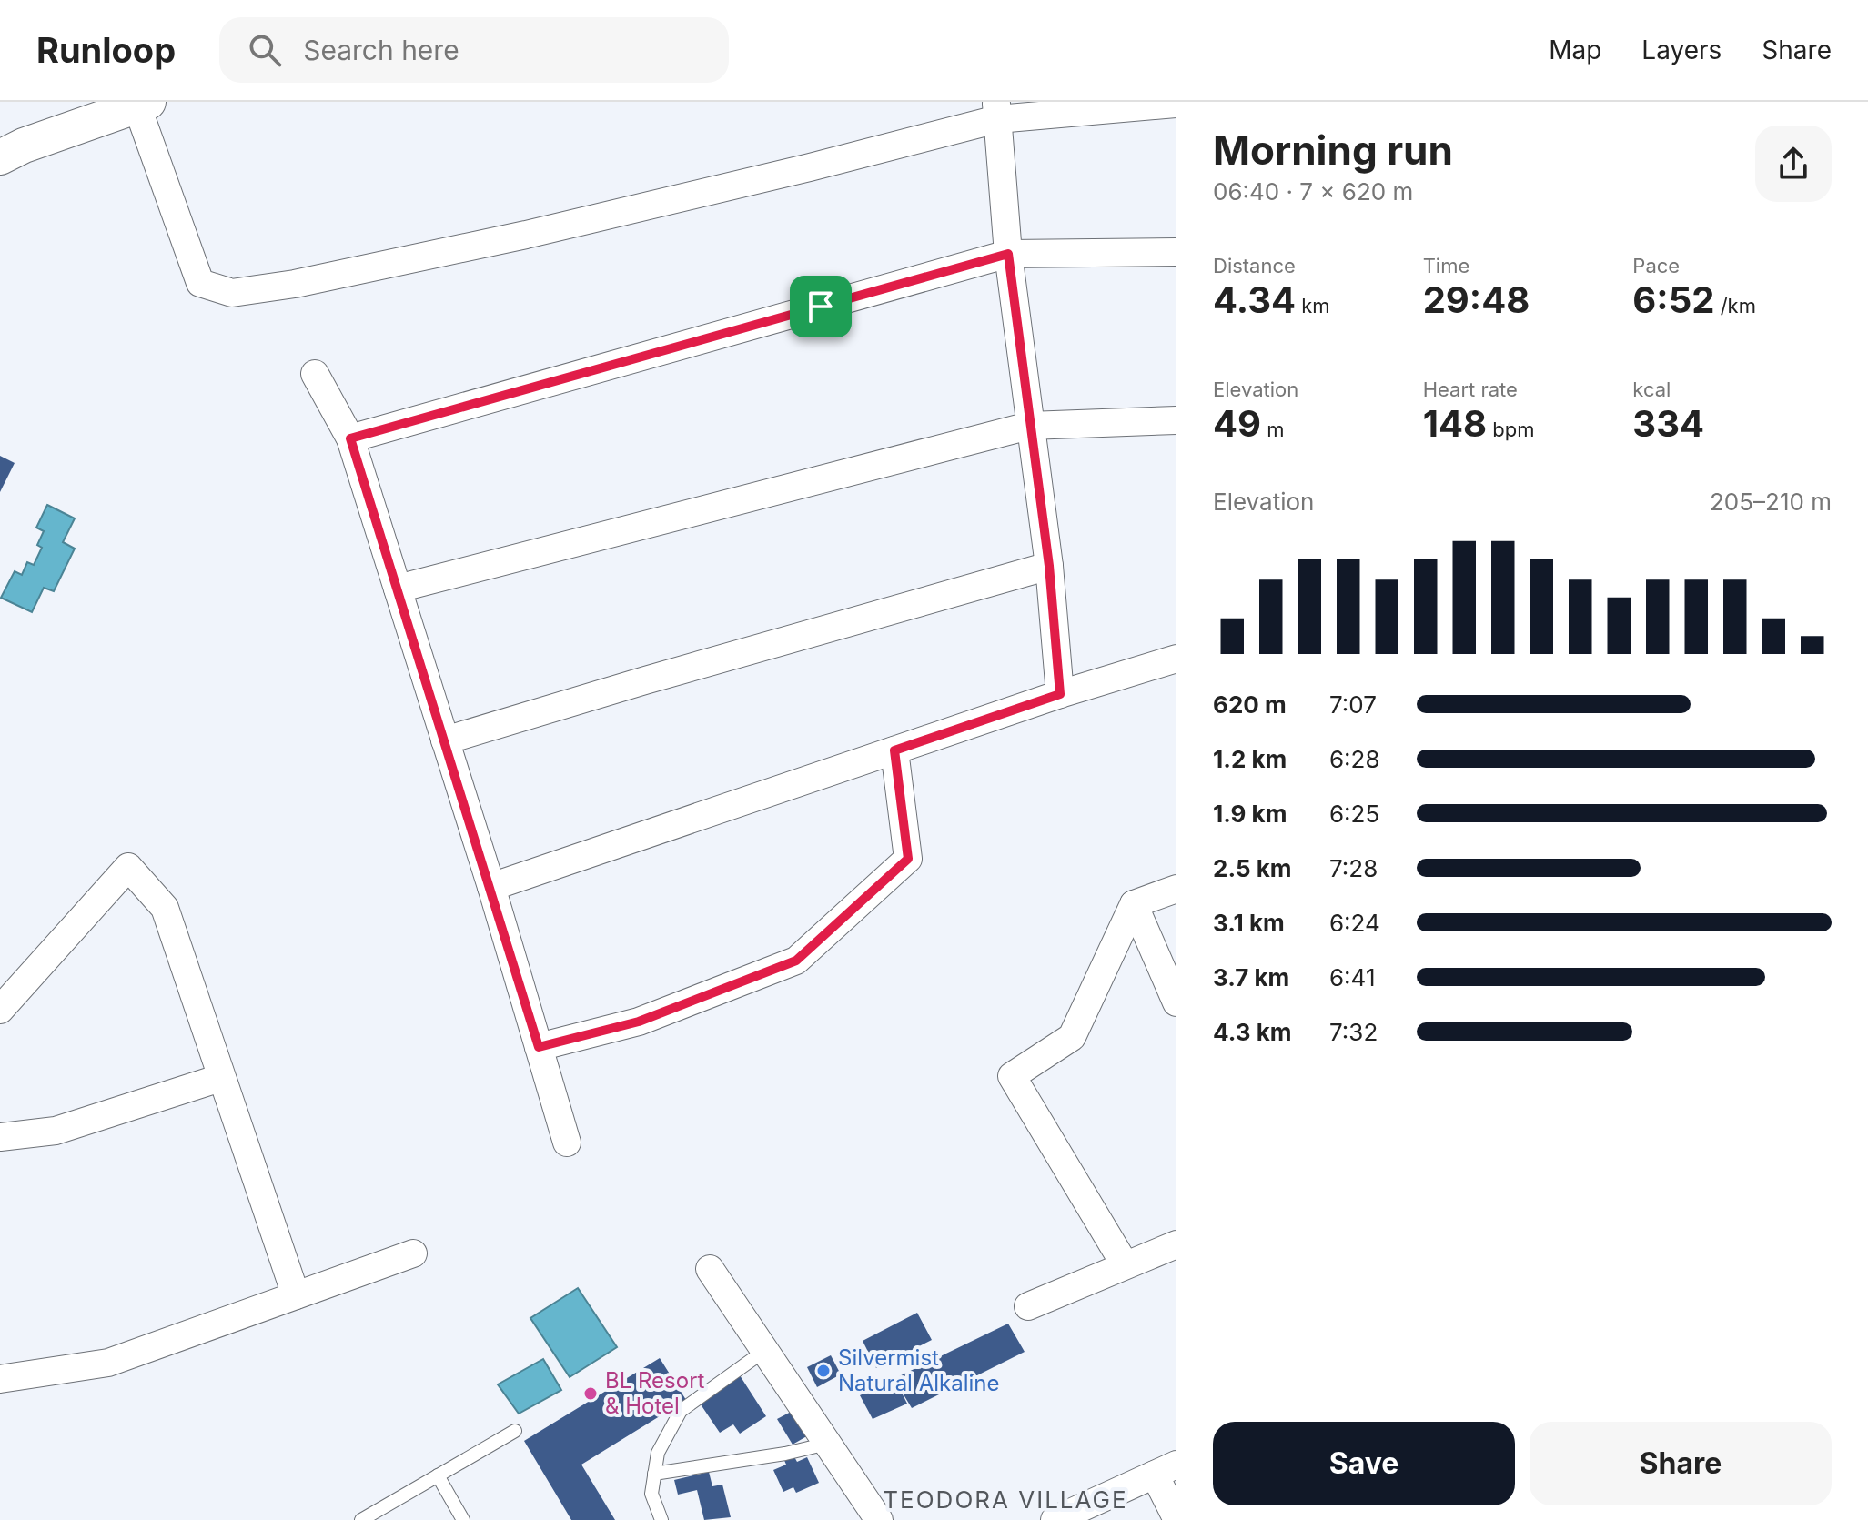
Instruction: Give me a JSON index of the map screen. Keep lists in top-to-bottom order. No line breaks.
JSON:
{"districts":["TEODORA VILLAGE"],"places":["Silvermist Natural Alkaline","BL Resort & Hotel"],"page":{"header":"Runloop","search":"Search here","nav":["Map","Layers","Share"],"heading":["Morning run","06:40 · 7 × 620 m"],"stats":[["Distance","4.34 km"],["Time","29:48"],["Pace","6:52 /km"],["Elevation","49 m"],["Heart rate","148 bpm"],["kcal","334"]],"chart":["Elevation","205–210 m"],"list":[{"name":"620 m","note":"7:07"},{"name":"1.2 km","note":"6:28"},{"name":"1.9 km","note":"6:25"},{"name":"2.5 km","note":"7:28"},{"name":"3.1 km","note":"6:24"},{"name":"3.7 km","note":"6:41"},{"name":"4.3 km","note":"7:32"}],"buttons":["Save","Share"]}}
